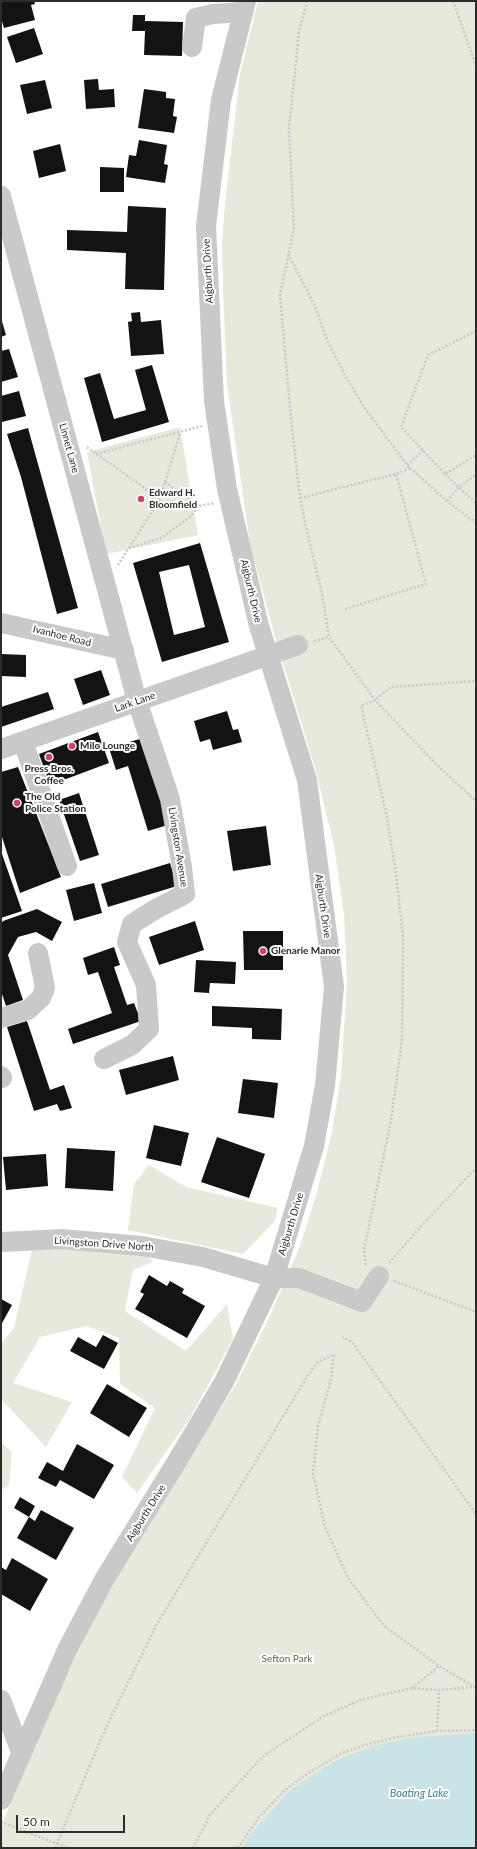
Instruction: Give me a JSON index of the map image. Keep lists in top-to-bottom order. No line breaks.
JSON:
{"streets":{"street":["Aigburth Drive","Linnet Lane","Ivanhoe Road","Lark Lane","Livingston Avenue","Livingston Drive North"]},"crossings":[["Aigburth Drive","Lark Lane"],["Aigburth Drive","Livingston Drive North"],["Linnet Lane","Ivanhoe Road"],["Linnet Lane","Lark Lane"],["Linnet Lane","Livingston Avenue"],["Lark Lane","Livingston Avenue"]],"water":["Boating Lake"],"parks":["Sefton Park"],"places":["Edward H. Bloomfield","Milo Lounge","Press Bros. Coffee","The Old Police Station","Glenarie Manor"],"scale_bar":"50 m"}
